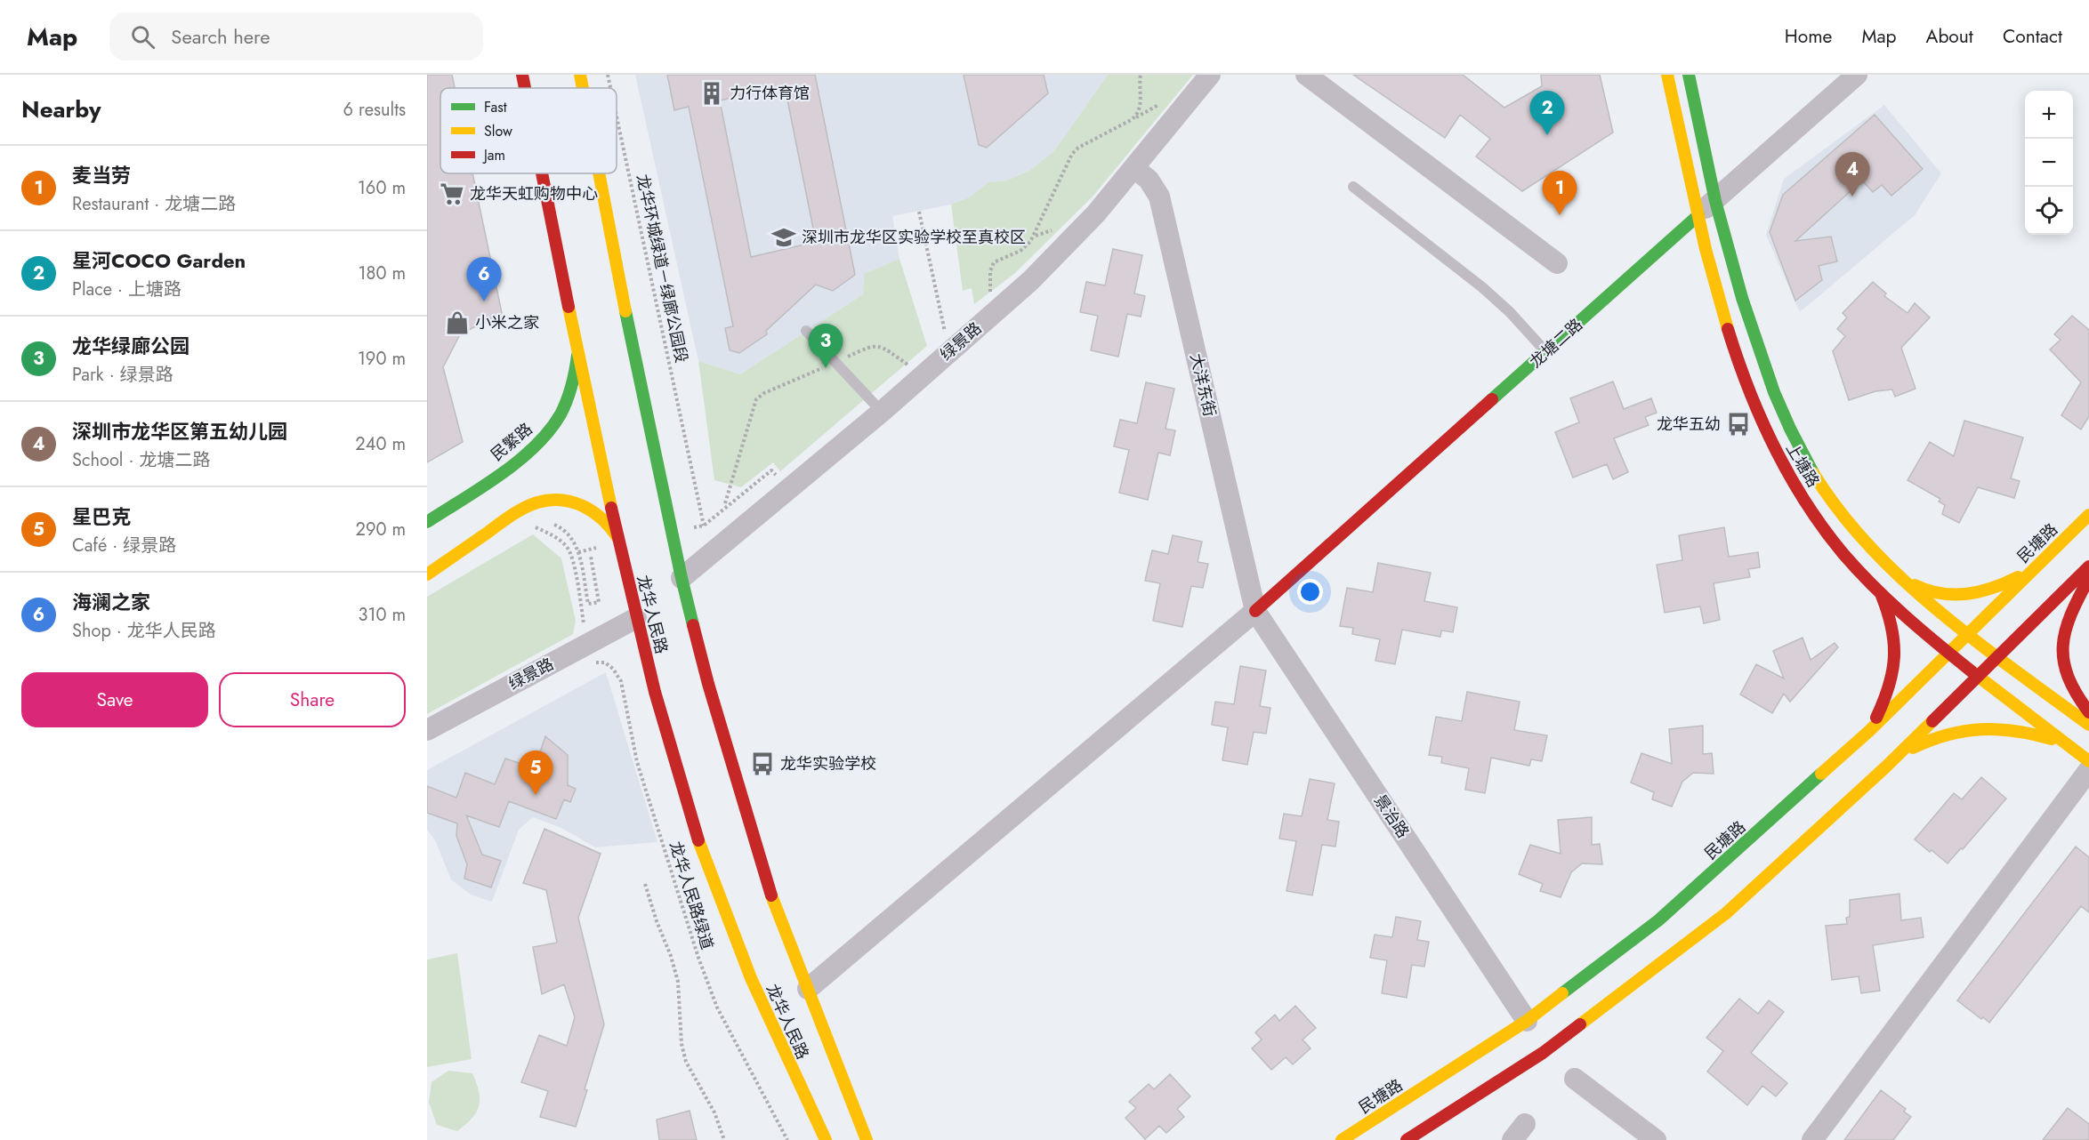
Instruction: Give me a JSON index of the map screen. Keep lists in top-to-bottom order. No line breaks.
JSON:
{"streets":{"main road":["龙塘二路","民繁路","上塘路","民塘路","龙华人民路"],"street":["绿景路","大洋东街","景治路"],"path":["龙华环城绿道－绿廊公园段","龙华人民路绿道"]},"crossings":[["绿景路","大洋东街"],["绿景路","龙华人民路"],["龙塘二路","大洋东街"],["龙塘二路","上塘路"],["龙塘二路","景治路"],["大洋东街","景治路"],["民繁路","龙华人民路"],["上塘路","民塘路"],["民塘路","景治路"]],"places":{"building":["力行体育馆"],"supermarket":["龙华天虹购物中心"],"school or university":["深圳市龙华区实验学校至真校区"],"shop":["小米之家"],"bus stop":["龙华五幼","龙华实验学校"]},"legend":["Fast","Slow","Jam"],"page":{"header":"Map","search":"Search here","nav":["Home","Map","About","Contact"],"heading":["Nearby","6 results"],"map_buttons":["+","−"],"pins":["2","4","1","6","3","5"],"list":[{"mark":"1","name":"麦当劳","note":"Restaurant · 龙塘二路","value":"160 m"},{"mark":"2","name":"星河COCO Garden","note":"Place · 上塘路","value":"180 m"},{"mark":"3","name":"龙华绿廊公园","note":"Park · 绿景路","value":"190 m"},{"mark":"4","name":"深圳市龙华区第五幼儿园","note":"School · 龙塘二路","value":"240 m"},{"mark":"5","name":"星巴克","note":"Café · 绿景路","value":"290 m"},{"mark":"6","name":"海澜之家","note":"Shop · 龙华人民路","value":"310 m"}],"buttons":["Save","Share"]}}
